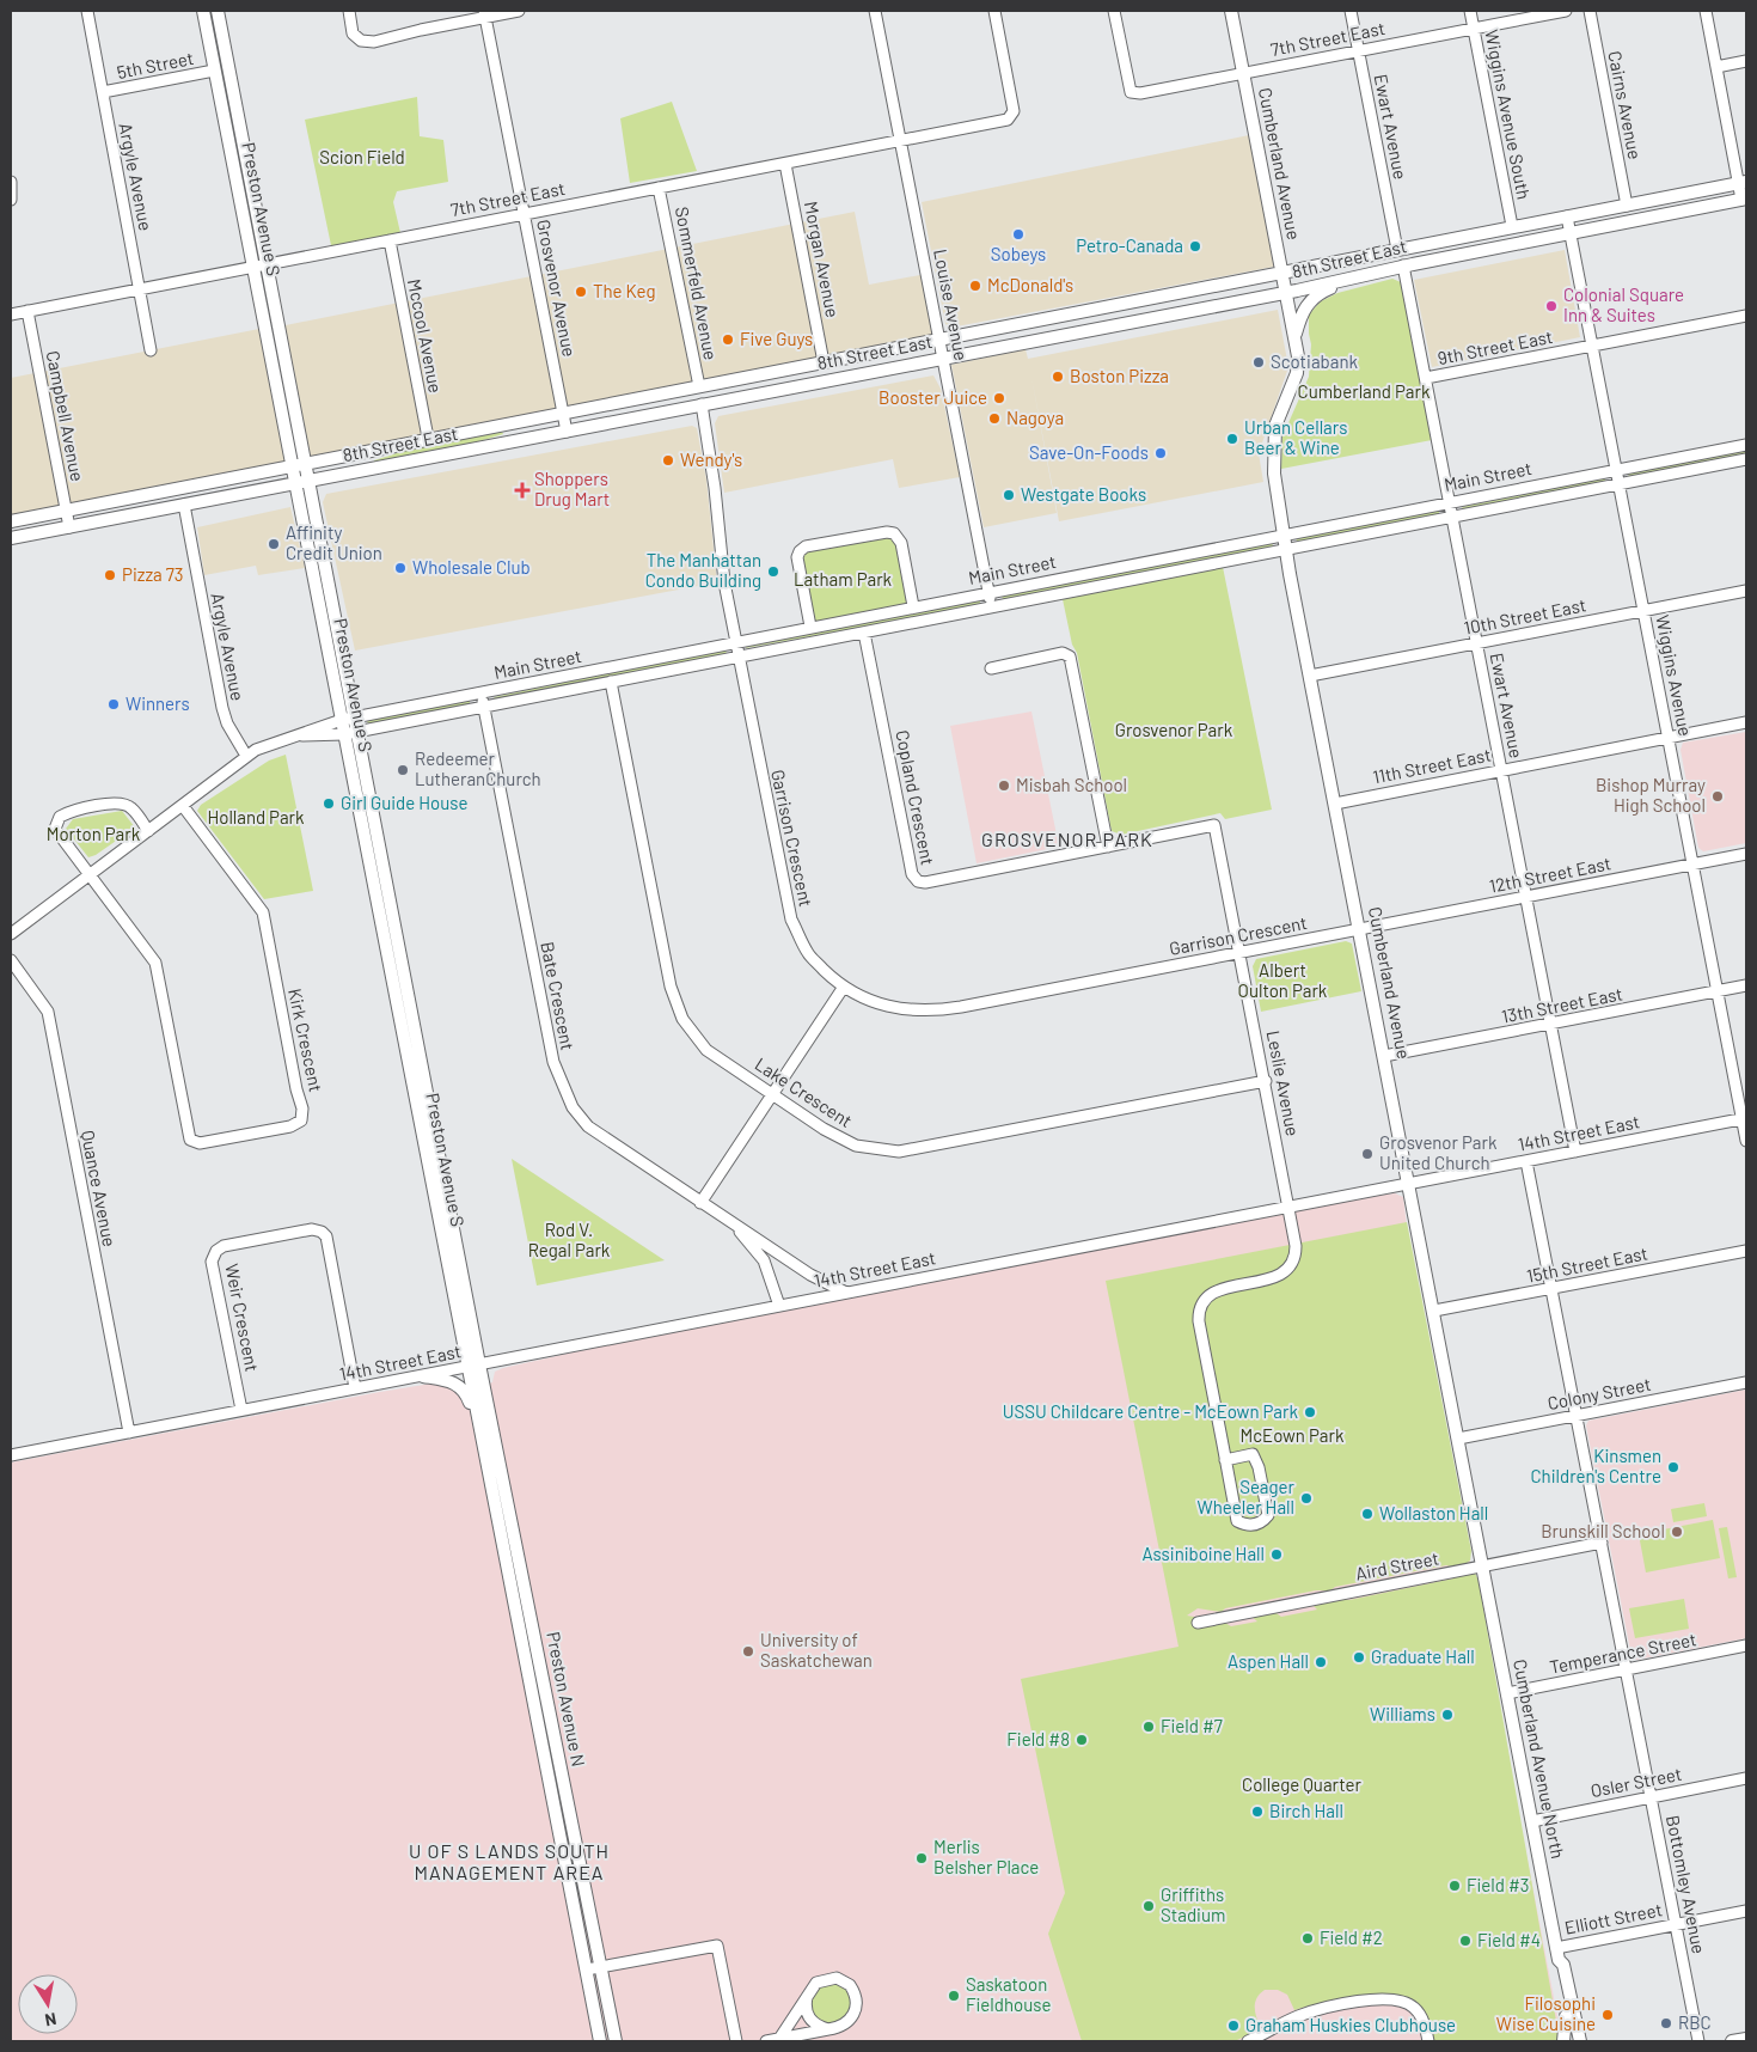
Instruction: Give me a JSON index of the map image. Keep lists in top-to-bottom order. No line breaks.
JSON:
{"streets":{"main road":["Cumberland Avenue","Preston Avenue S","8th Street East","Preston Avenue N","Cumberland Avenue North"],"street":["7th Street East","5th Street","Cairns Avenue","Wiggins Avenue South","Ewart Avenue","Argyle Avenue","Morgan Avenue","Sommerfeld Avenue","Grosvenor Avenue","Louise Avenue","Mccool Avenue","9th Street East","Campbell Avenue","Main Street","10th Street East","Wiggins Avenue","11th Street East","Copland Crescent","Garrison Crescent","12th Street East","Bate Crescent","13th Street East","Kirk Crescent","Leslie Avenue","Lake Crescent","14th Street East","Quance Avenue","15th Street East","Weir Crescent","Colony Street","Aird Street","Temperance Street","Osler Street","Bottomley Avenue","Elliott Street"]},"crossings":[["7th Street East","Wiggins Avenue South"],["7th Street East","Ewart Avenue"],["7th Street East","Cumberland Avenue"],["7th Street East","Argyle Avenue"],["7th Street East","Preston Avenue S"],["7th Street East","Morgan Avenue"],["7th Street East","Sommerfeld Avenue"],["7th Street East","Grosvenor Avenue"],["7th Street East","Louise Avenue"],["7th Street East","Mccool Avenue"],["7th Street East","Campbell Avenue"],["5th Street","Argyle Avenue"],["5th Street","Preston Avenue S"],["Cairns Avenue","8th Street East"],["Wiggins Avenue South","8th Street East"],["Ewart Avenue","8th Street East"],["Ewart Avenue","9th Street East"],["Ewart Avenue","Main Street"],["Ewart Avenue","10th Street East"],["Ewart Avenue","11th Street East"],["Ewart Avenue","12th Street East"],["Ewart Avenue","13th Street East"],["Ewart Avenue","14th Street East"],["Cumberland Avenue","8th Street East"],["Cumberland Avenue","Main Street"],["Cumberland Avenue","10th Street East"],["Cumberland Avenue","11th Street East"],["Cumberland Avenue","Garrison Crescent"],["Cumberland Avenue","12th Street East"],["Cumberland Avenue","13th Street East"],["Cumberland Avenue","14th Street East"],["Cumberland Avenue","15th Street East"],["Cumberland Avenue","Colony Street"],["Cumberland Avenue","Cumberland Avenue North"],["Argyle Avenue","8th Street East"],["Argyle Avenue","Main Street"],["Preston Avenue S","8th Street East"],["Preston Avenue S","Main Street"],["Preston Avenue S","14th Street East"],["Preston Avenue S","Preston Avenue N"],["Morgan Avenue","8th Street East"],["8th Street East","Sommerfeld Avenue"],["8th Street East","Grosvenor Avenue"],["8th Street East","Louise Avenue"],["8th Street East","Mccool Avenue"],["8th Street East","Campbell Avenue"],["8th Street East","Wiggins Avenue"],["8th Street East","Garrison Crescent"],["Louise Avenue","Main Street"],["9th Street East","Wiggins Avenue"],["Main Street","Wiggins Avenue"],["Main Street","Copland Crescent"],["Main Street","Garrison Crescent"],["Main Street","Bate Crescent"],["Main Street","Kirk Crescent"],["Main Street","Lake Crescent"],["10th Street East","Wiggins Avenue"],["Wiggins Avenue","11th Street East"],["Wiggins Avenue","12th Street East"],["Wiggins Avenue","13th Street East"],["Wiggins Avenue","14th Street East"],["Copland Crescent","Leslie Avenue"],["Garrison Crescent","12th Street East"],["Garrison Crescent","Leslie Avenue"],["Bate Crescent","14th Street East"],["Leslie Avenue","Lake Crescent"],["Leslie Avenue","14th Street East"],["14th Street East","Quance Avenue"],["14th Street East","Weir Crescent"],["14th Street East","Preston Avenue N"],["15th Street East","Bottomley Avenue"],["Colony Street","Cumberland Avenue North"],["Colony Street","Bottomley Avenue"],["Aird Street","Cumberland Avenue North"],["Aird Street","Bottomley Avenue"],["Temperance Street","Cumberland Avenue North"],["Temperance Street","Bottomley Avenue"],["Cumberland Avenue North","Osler Street"],["Cumberland Avenue North","Elliott Street"],["Osler Street","Bottomley Avenue"],["Bottomley Avenue","Elliott Street"]],"districts":["GROSVENOR PARK","U OF S LANDS SOUTH MANAGEMENT AREA"],"parks":["Scion Field","Cumberland Park","Latham Park","Grosvenor Park","Holland Park","Morton Park","Albert Oulton Park","Rod V. Regal Park","McEown Park","College Quarter"],"places":{"other":["Sobeys","Petro-Canada","McDonald's","The Keg","Colonial Square Inn & Suites","Five Guys","Scotiabank","Boston Pizza","Booster Juice","Nagoya","Urban Cellars Beer & Wine","Save-On-Foods","Wendy's","Westgate Books","Affinity Credit Union","Wholesale Club","The Manhattan Condo Building","Pizza 73","Winners","Redeemer LutheranChurch","Misbah School","Bishop Murray High School","Girl Guide House","Grosvenor Park United Church","USSU Childcare Centre - McEown Park","Kinsmen Children's Centre","Seager Wheeler Hall","Wollaston Hall","Brunskill School","Assiniboine Hall","University of Saskatchewan","Graduate Hall","Aspen Hall","Williams","Field #7","Field #8","Birch Hall","Merlis Belsher Place","Field #3","Griffiths Stadium","Field #2","Field #4","Saskatoon Fieldhouse","Filosophi Wise Cuisine","RBC","Graham Huskies Clubhouse"],"health":["Shoppers Drug Mart"]},"north":"bottom"}
